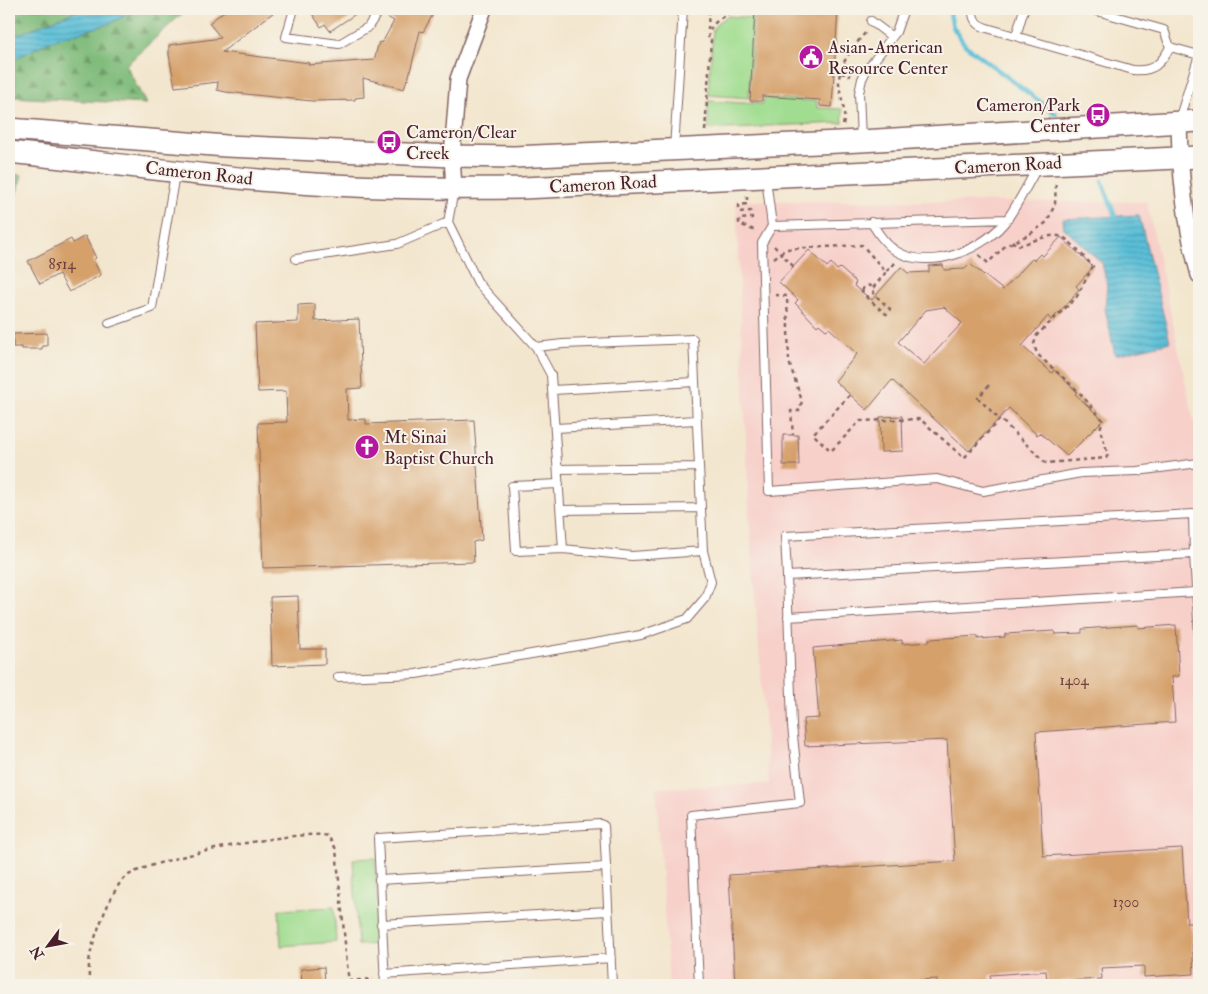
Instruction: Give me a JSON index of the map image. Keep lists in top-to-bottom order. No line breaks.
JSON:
{"streets":{"main road":["Cameron Road"]},"places":{"public building":["Asian-American Resource Center"],"bus stop":["Cameron/Park Center","Cameron/Clear Creek"],"church":["Mt Sinai Baptist Church"]},"house_numbers":["8514","1404","1300"],"north":"bottom left"}
